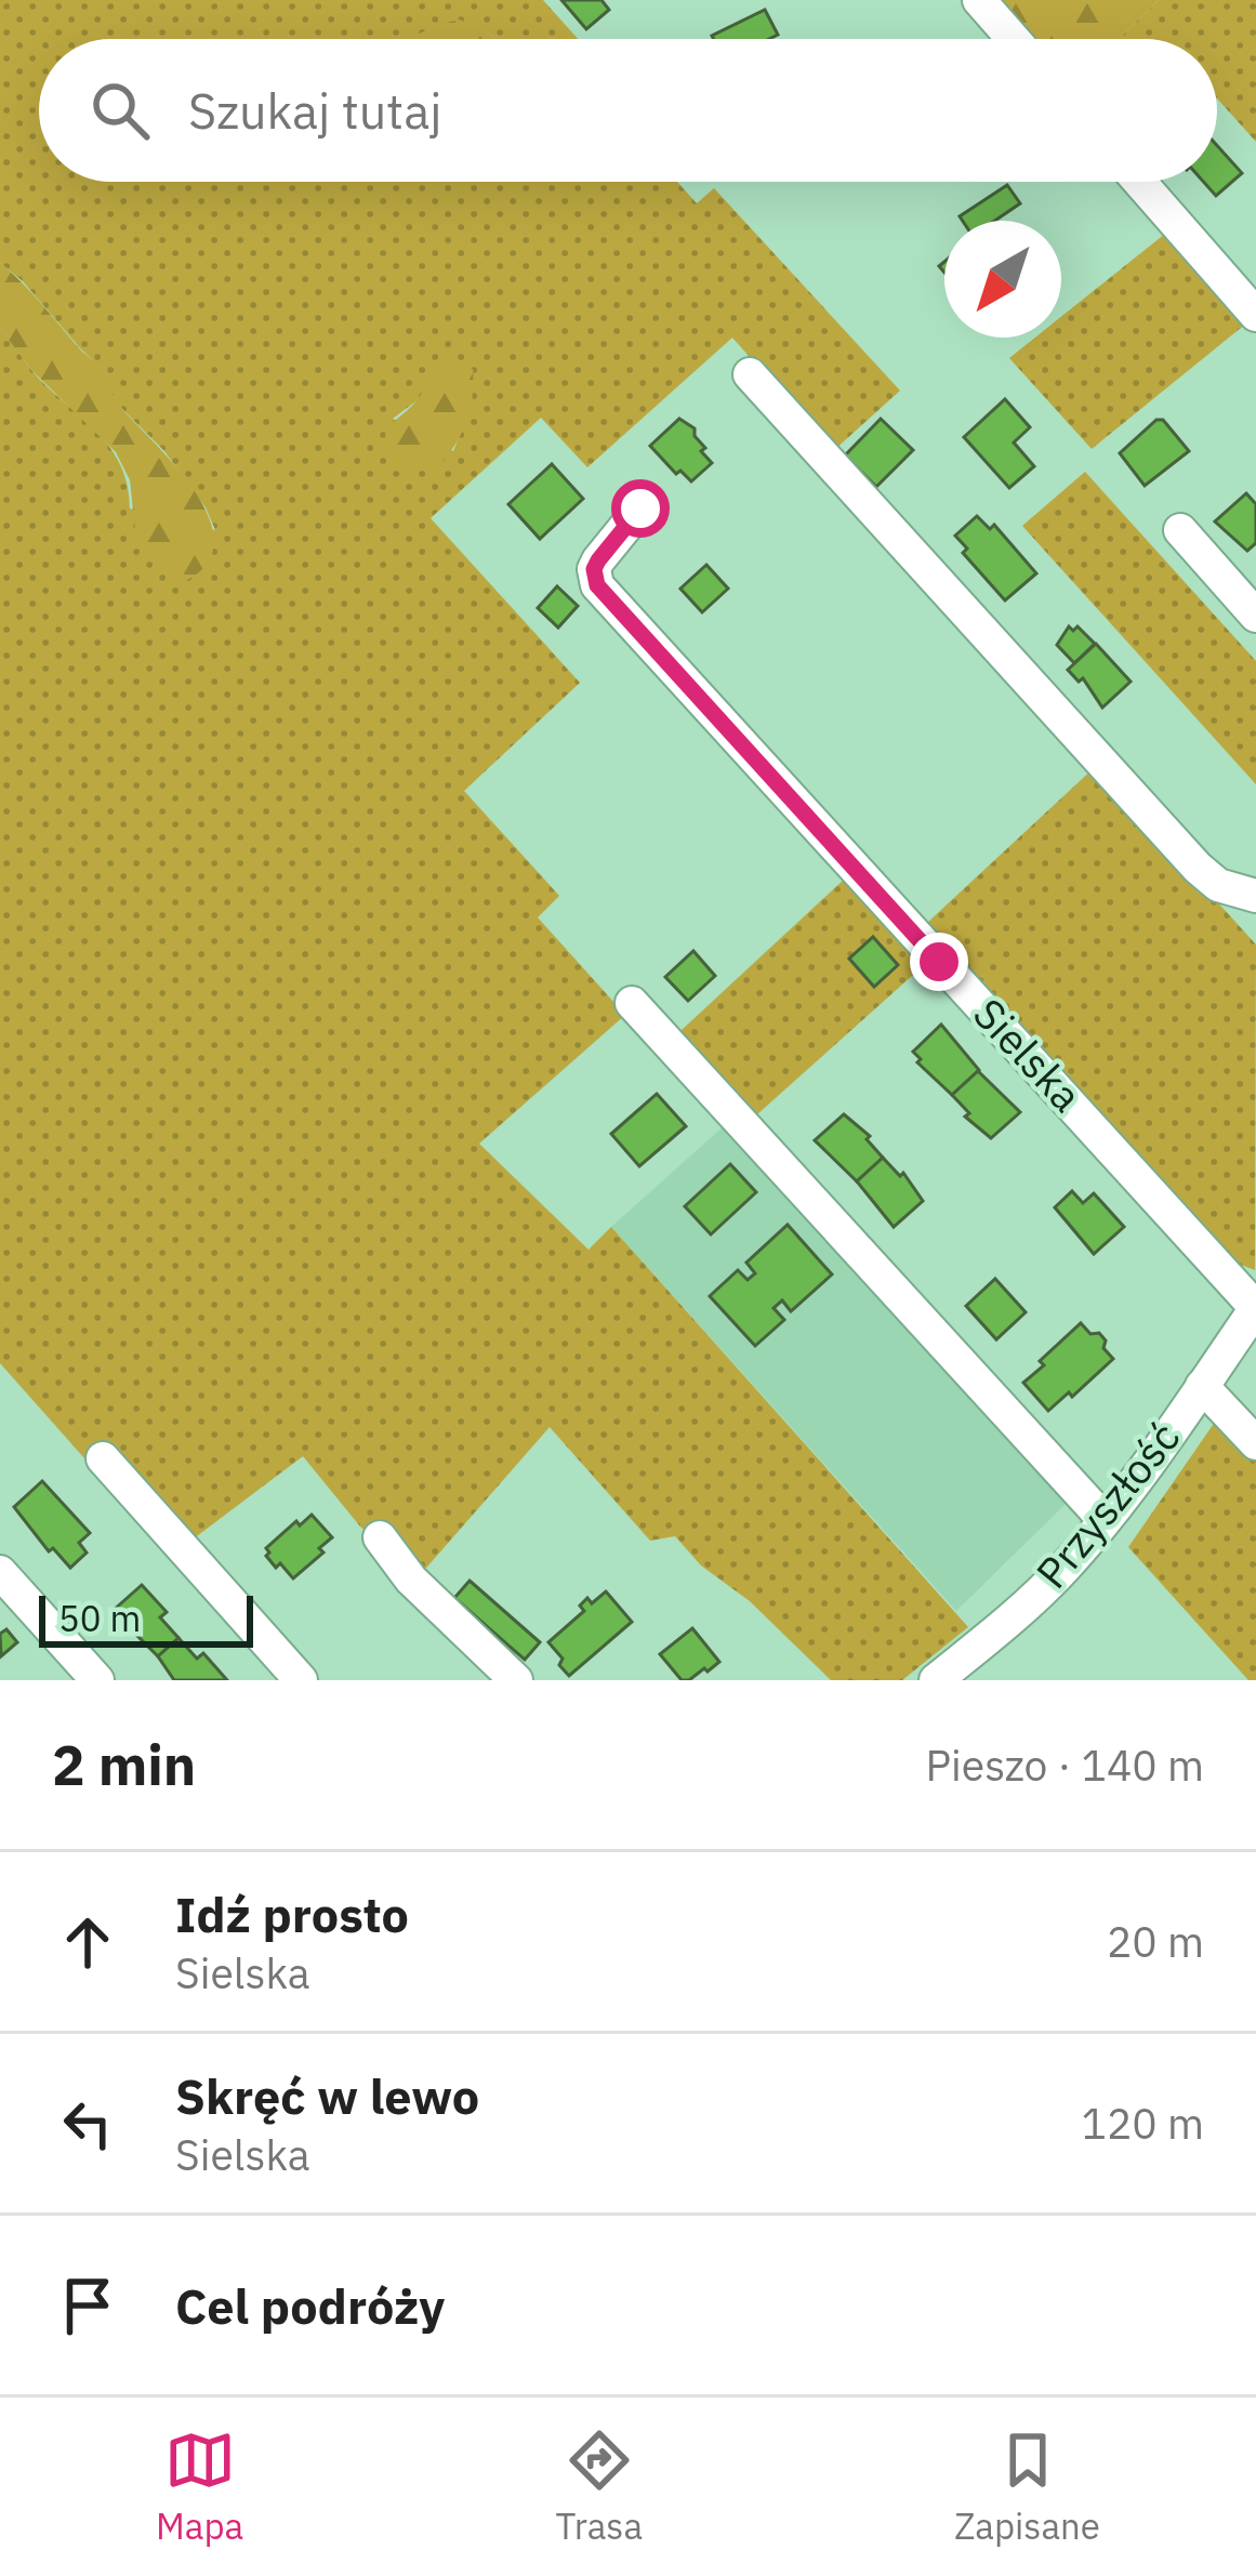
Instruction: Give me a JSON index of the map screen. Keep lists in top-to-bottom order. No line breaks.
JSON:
{"streets":{"street":["Sielska","Przyszłość"]},"crossings":[["Sielska","Przyszłość"]],"scale_bar":"50 m","north":"bottom left","page":{"search":"Szukaj tutaj","scale":"50 m","heading":["2 min","Pieszo · 140 m"],"list":[["Idź prosto","Sielska","20 m"],["Skręć w lewo","Sielska","120 m"],"Cel podróży"],"nav":["Mapa","Trasa","Zapisane"]}}
